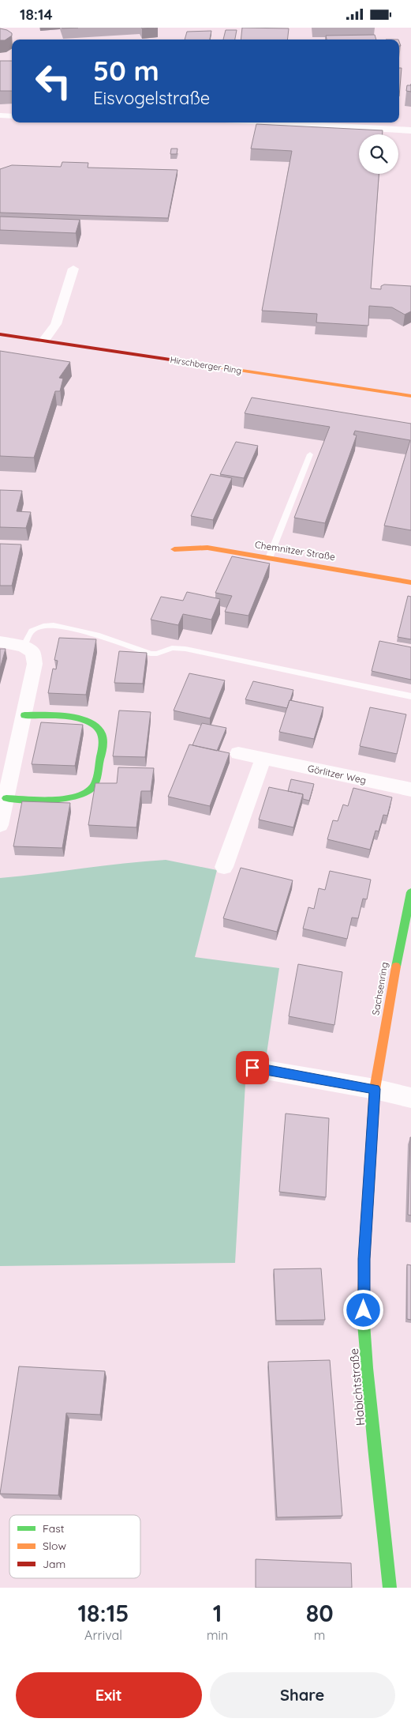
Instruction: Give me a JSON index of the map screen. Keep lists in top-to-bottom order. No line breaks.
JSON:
{"streets":{"street":["Hirschberger Ring","Chemnitzer Straße","Görlitzer Weg","Sachsenring","Habichtstraße"]},"crossings":[["Sachsenring","Habichtstraße"]],"legend":["Fast","Slow","Jam"],"page":{"status":"18:14","turn":["50 m","Eisvogelstraße"],"eta":["18:15","Arrival","1","min","80","m"],"buttons":["Exit","Share"]}}
